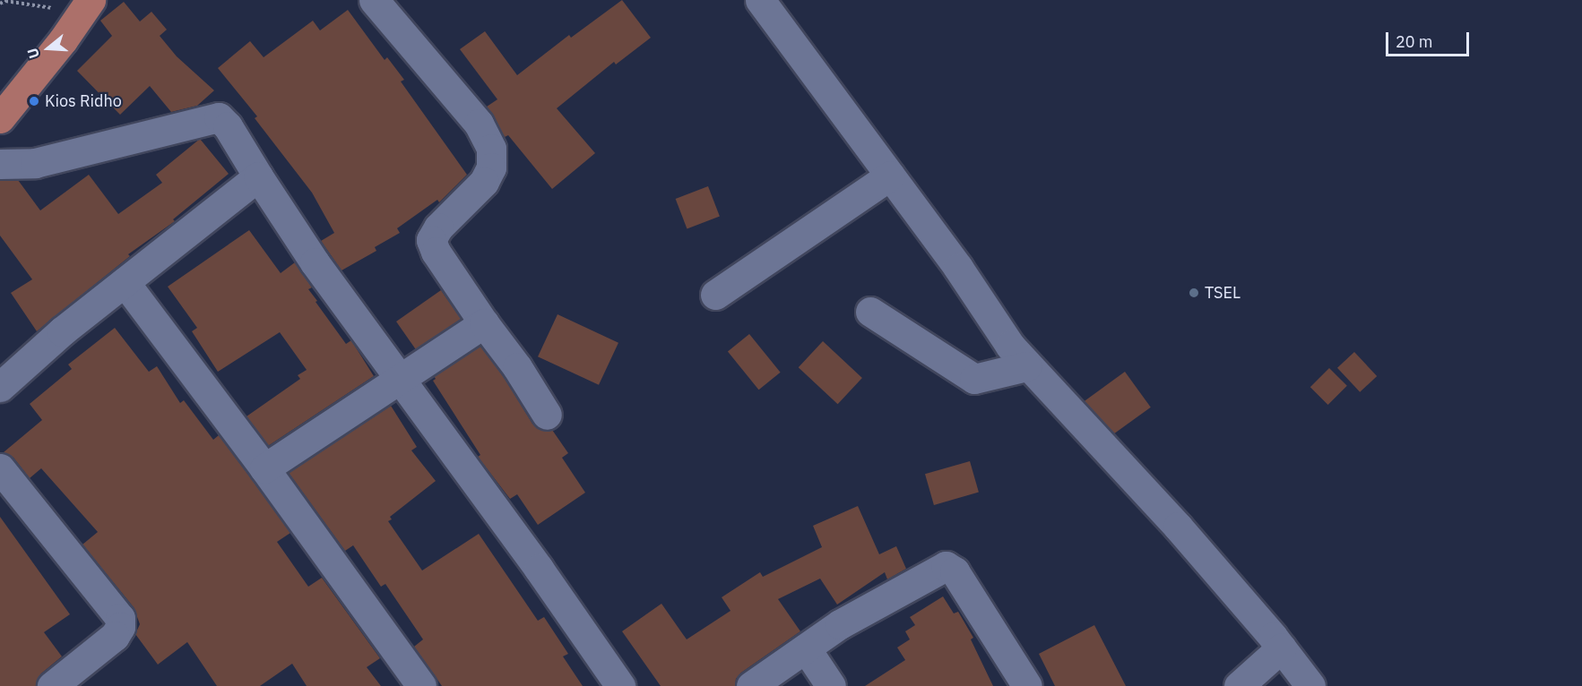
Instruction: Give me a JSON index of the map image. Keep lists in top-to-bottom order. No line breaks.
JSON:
{"places":["Kios Ridho","TSEL"],"scale_bar":"20 m","north":"left"}
